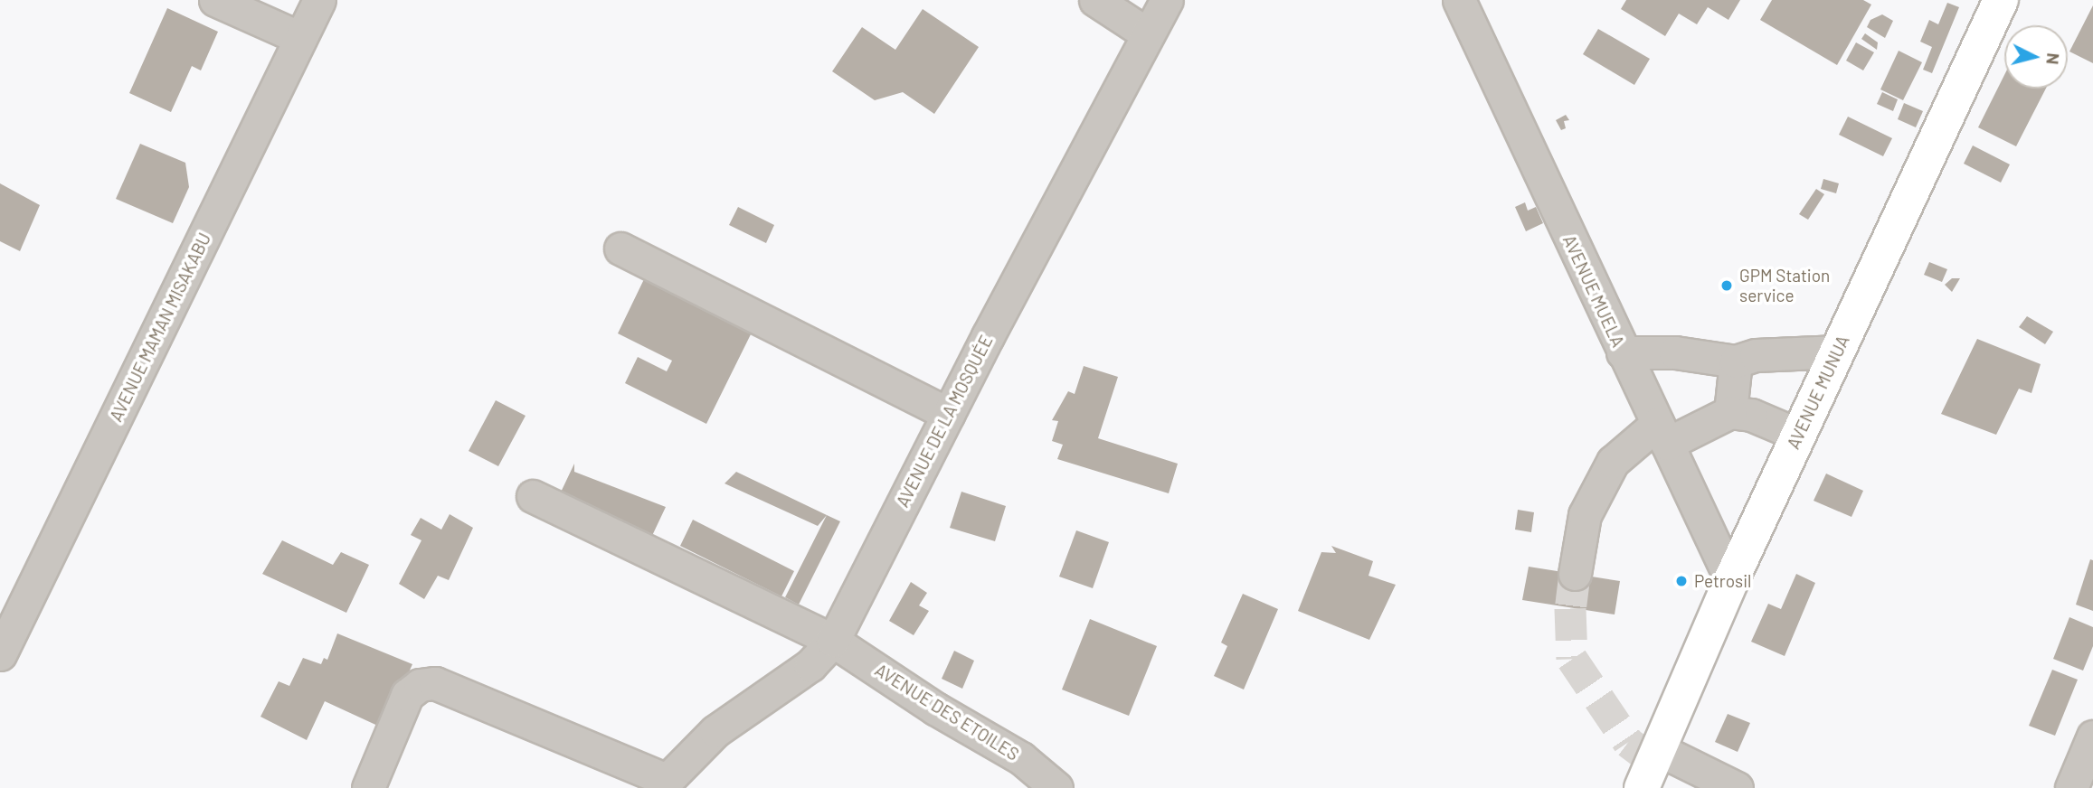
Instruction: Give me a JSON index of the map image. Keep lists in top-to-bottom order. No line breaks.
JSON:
{"streets":{"main road":["AVENUE MUNUA"],"street":["AVENUE MUELA","AVENUE MAMAN MISAKABU","AVENUE DE LA MOSQUÉE","AVENUE DES ETOILES"]},"crossings":[["AVENUE MUELA","AVENUE MUNUA"],["AVENUE DE LA MOSQUÉE","AVENUE DES ETOILES"]],"places":["GPM Station service","Petrosil"],"north":"right"}
